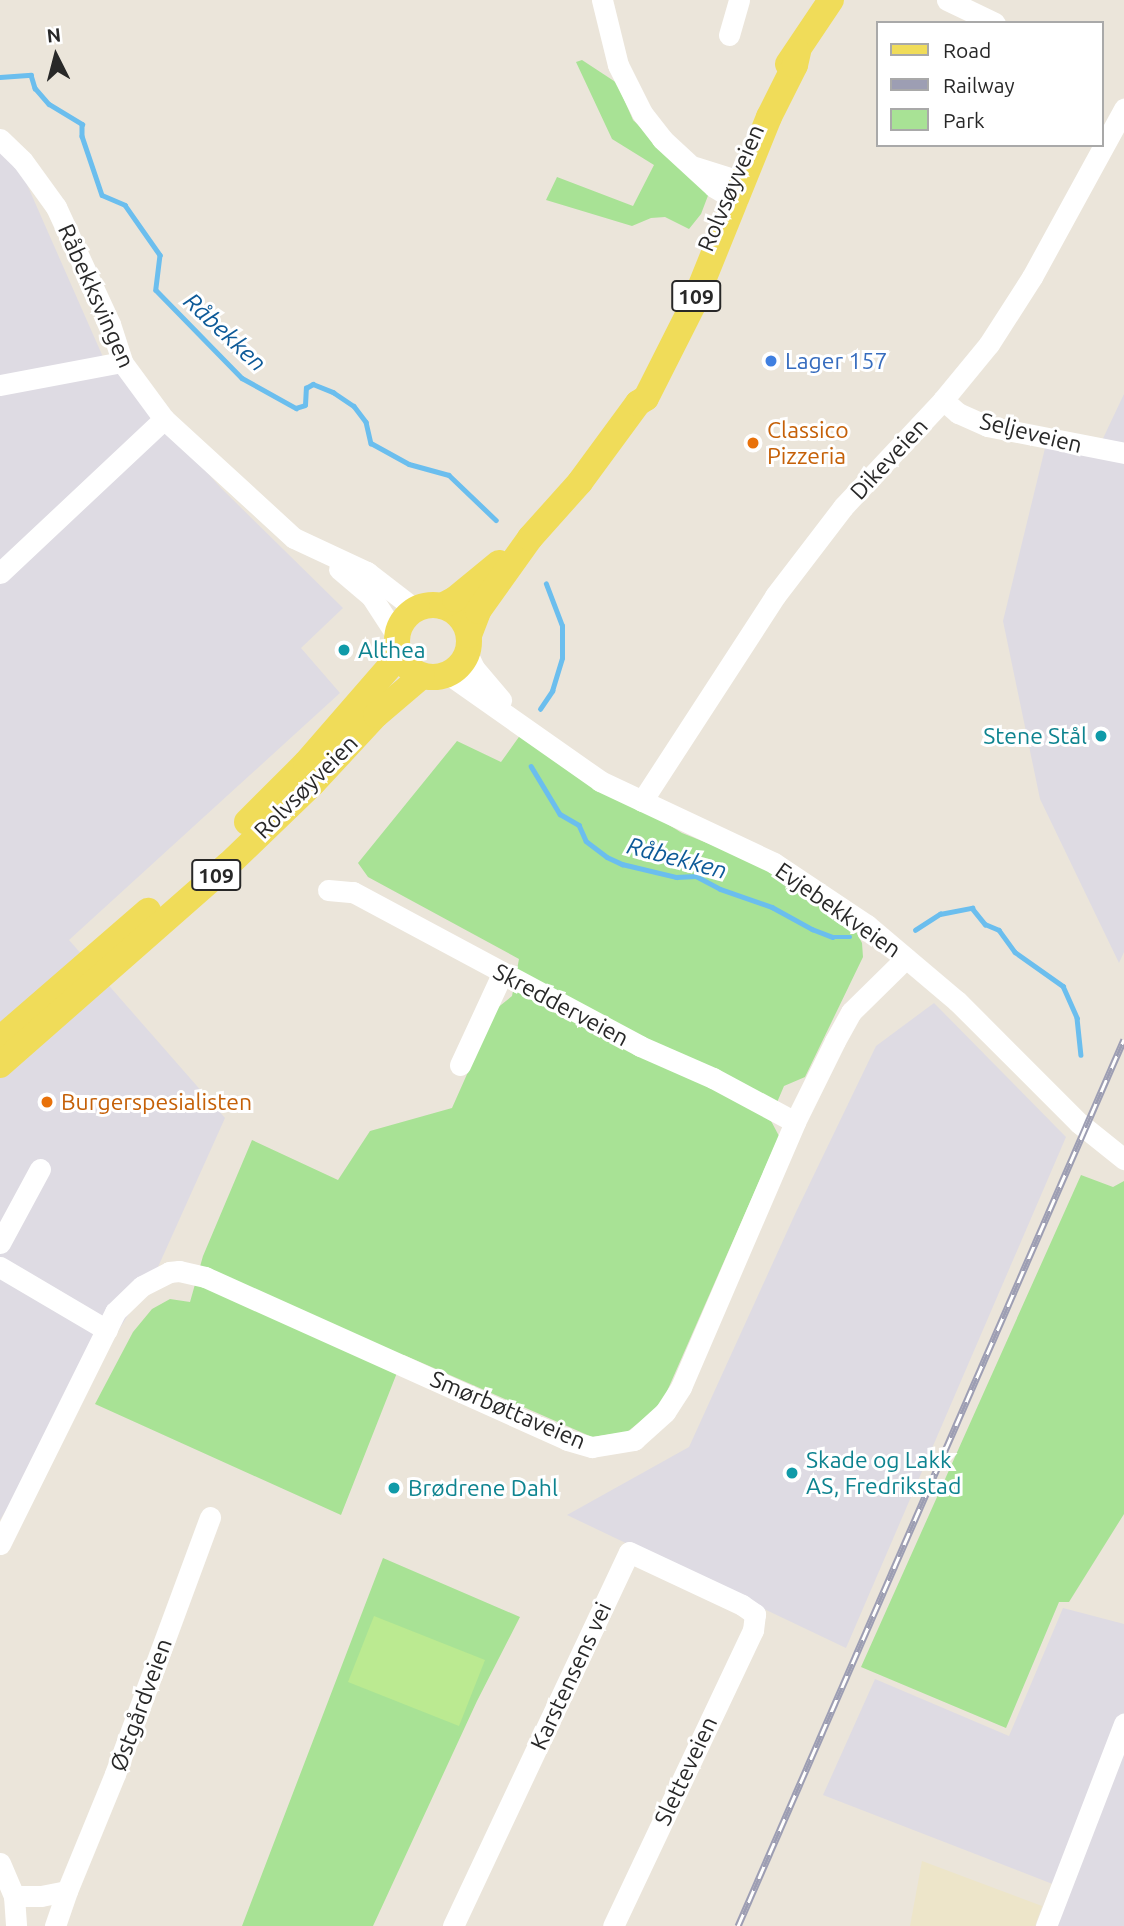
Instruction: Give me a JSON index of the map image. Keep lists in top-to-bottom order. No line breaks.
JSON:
{"streets":{"main road":["Rolvsøyveien","109"],"street":["Råbekksvingen","Seljeveien","Dikeveien","Evjebekkveien","Skredderveien","Smørbøttaveien","Karstensens vei","Østgårdveien","Sletteveien"]},"crossings":[["Rolvsøyveien","Råbekksvingen"],["Rolvsøyveien","109"],["Rolvsøyveien","Evjebekkveien"],["Råbekksvingen","109"],["Råbekksvingen","Evjebekkveien"],["109","Evjebekkveien"],["Seljeveien","Dikeveien"],["Dikeveien","Evjebekkveien"],["Evjebekkveien","Smørbøttaveien"],["Skredderveien","Smørbøttaveien"],["Karstensens vei","Sletteveien"]],"water":["Råbekken"],"places":["Lager 157","Classico Pizzeria","Althea","Stene Stål","Burgerspesialisten","Skade og Lakk AS, Fredrikstad","Brødrene Dahl"],"legend":["Road","Railway","Park"],"north":"top"}
